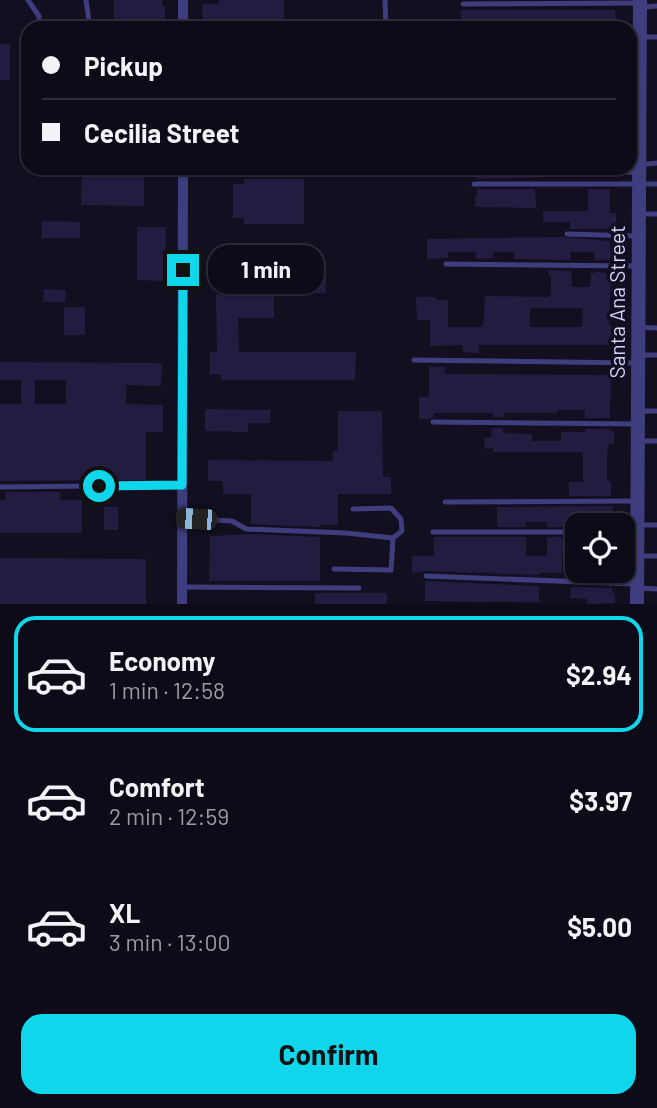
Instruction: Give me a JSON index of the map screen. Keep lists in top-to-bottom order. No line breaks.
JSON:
{"streets":{"street":["Santa Ana Street"]},"page":{"banner":["Pickup","Cecilia Street"],"bubble":"1 min","list":[{"name":"Economy","note":"1 min · 12:58","value":"$2.94"},{"name":"Comfort","note":"2 min · 12:59","value":"$3.97"},{"name":"XL","note":"3 min · 13:00","value":"$5.00"}],"buttons":"Confirm"}}
